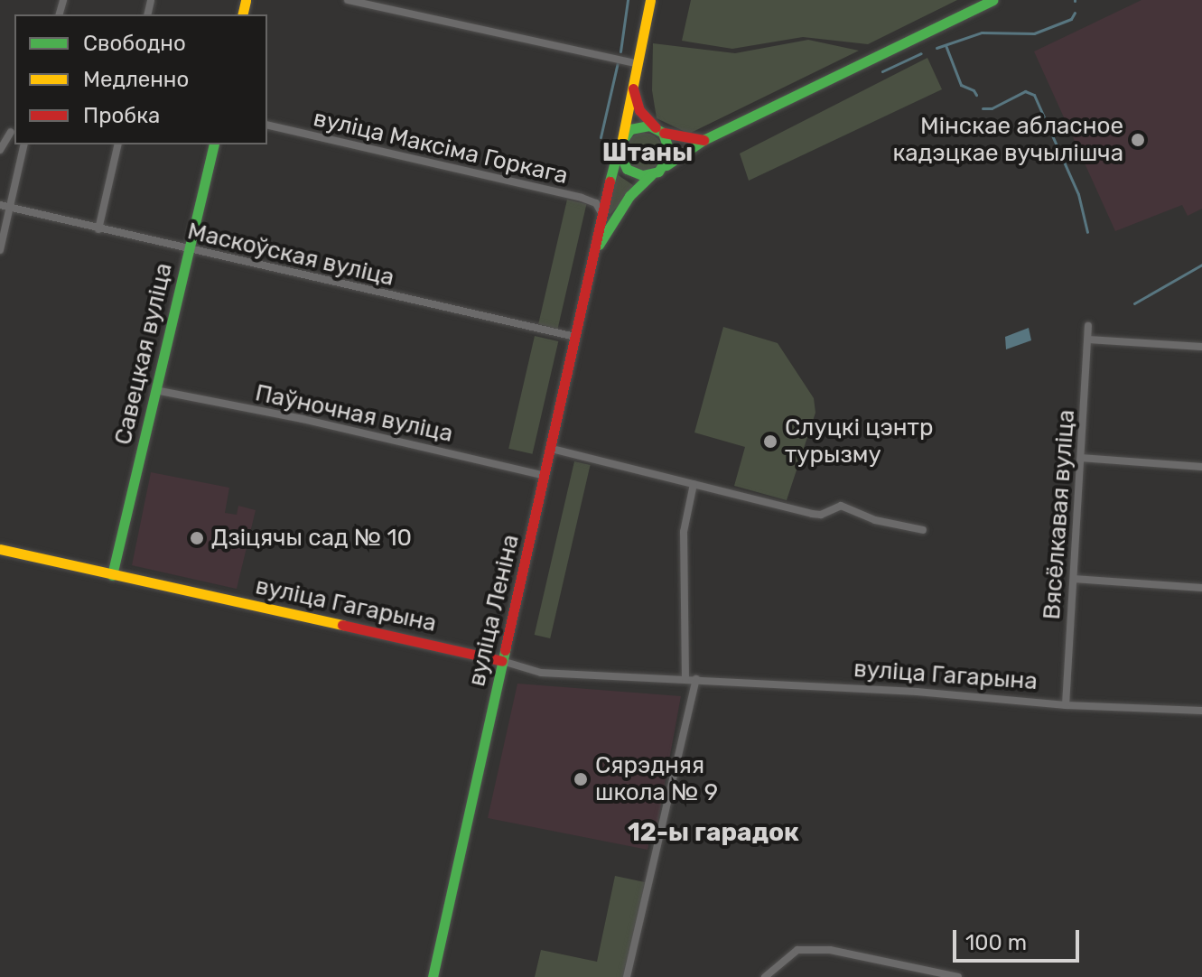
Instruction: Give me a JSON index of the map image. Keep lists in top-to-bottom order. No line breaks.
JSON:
{"streets":{"main road":["Савецкая вуліца","вуліца Гагарына","вуліца Леніна"],"street":["вуліца Максіма Горкага","Маскоўская вуліца","Паўночная вуліца","Вясёлкавая вуліца"]},"crossings":[["вуліца Максіма Горкага","вуліца Леніна"],["Маскоўская вуліца","Савецкая вуліца"],["Маскоўская вуліца","вуліца Леніна"],["Савецкая вуліца","Паўночная вуліца"],["Савецкая вуліца","вуліца Гагарына"],["Паўночная вуліца","вуліца Леніна"],["Вясёлкавая вуліца","вуліца Гагарына"],["вуліца Гагарына","вуліца Леніна"]],"districts":["Штаны","12-ы гарадок"],"places":["Мінскае абласное кадэцкае вучылішча","Слуцкі цэнтр турызму","Дзіцячы сад № 10","Сярэдняя школа № 9"],"legend":["Свободно","Медленно","Пробка"],"scale_bar":"100 m"}
